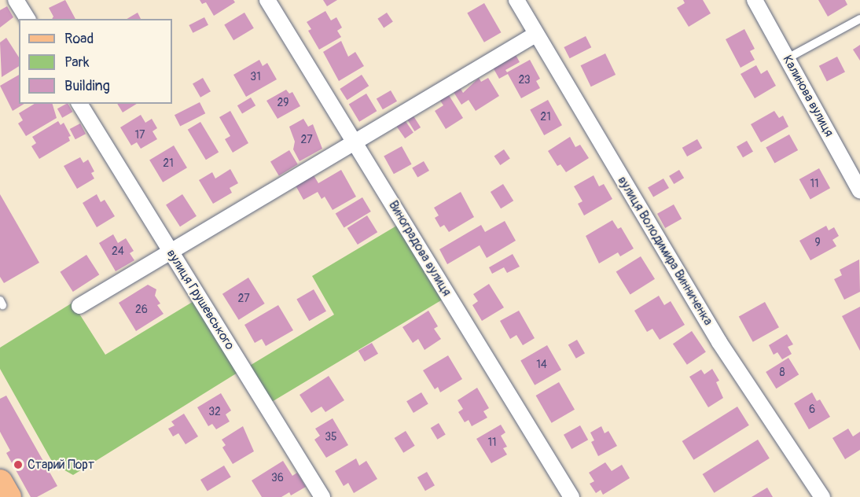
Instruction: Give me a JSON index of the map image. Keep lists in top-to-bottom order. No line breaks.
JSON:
{"streets":{"street":["Калинова вулиця","Виноградова вулиця","вулиця Володимира Винниченка","вулиця Грушевського"]},"places":["Старий Порт"],"house_numbers":["31","23","29","21","17","27","21","11","9","24","27","26","14","8","6","32","35","11","36"],"legend":["Road","Park","Building"]}
